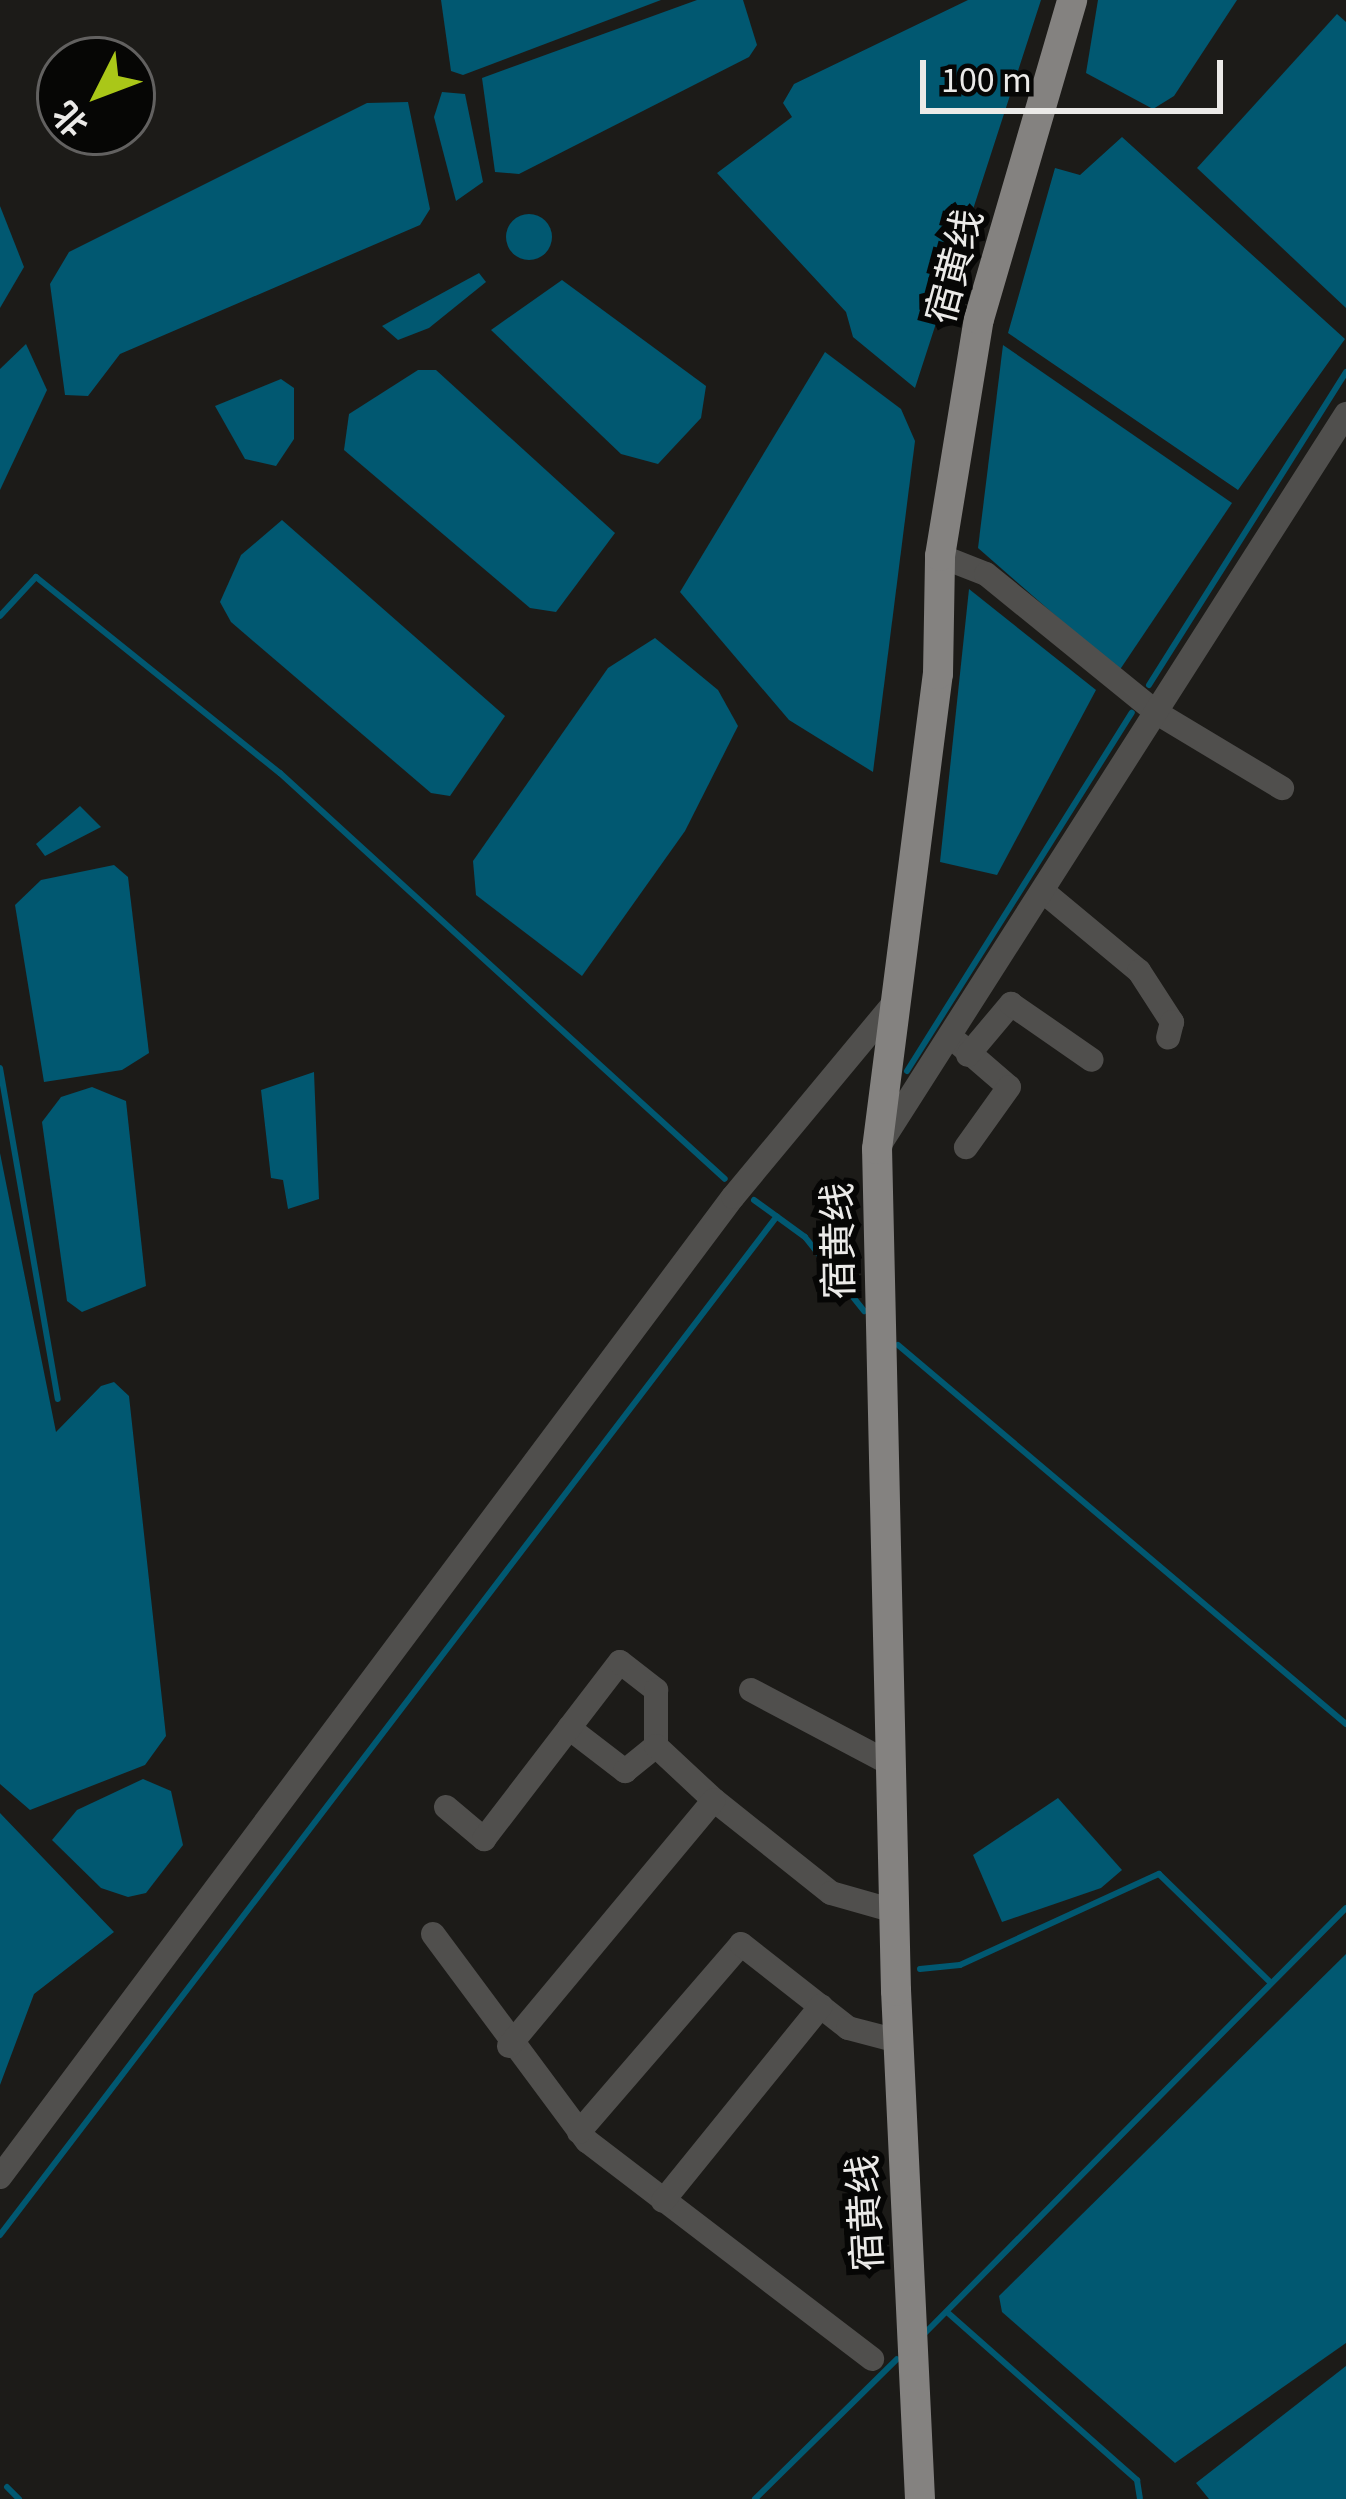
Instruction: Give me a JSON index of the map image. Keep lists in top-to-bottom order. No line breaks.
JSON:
{"streets":{"main road":["宿黄线"]},"scale_bar":"100 m","north":"bottom left"}
